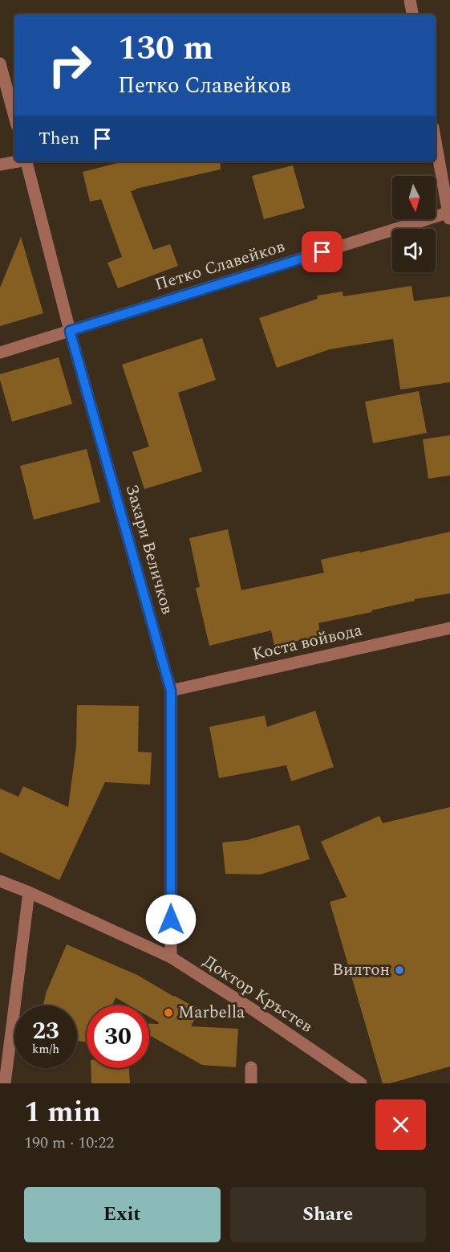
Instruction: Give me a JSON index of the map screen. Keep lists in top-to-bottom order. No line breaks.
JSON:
{"streets":{"street":["Петко Славейков","Захари Величков","Коста войвода","Доктор Кръстев"]},"crossings":[["Петко Славейков","Захари Величков"],["Захари Величков","Коста войвода"],["Захари Величков","Доктор Кръстев"]],"places":["Вилтон","Marbella"],"north":"bottom","page":{"turn":["130 m","Петко Славейков"],"then":"Then","speed":"23 km/h","limit":"30","heading":["1 min","190 m · 10:22"],"buttons":["Exit","Share"]}}
